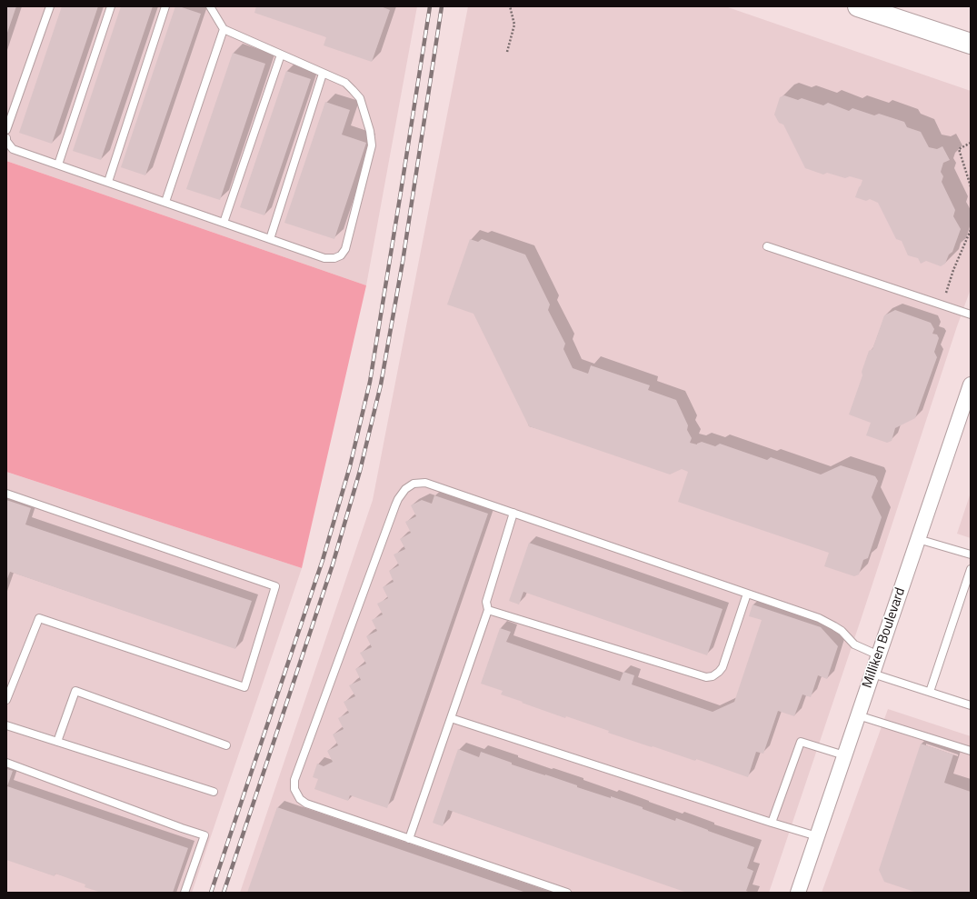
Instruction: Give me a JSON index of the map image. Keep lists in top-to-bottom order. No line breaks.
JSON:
{"streets":{"street":["Milliken Boulevard"]}}
